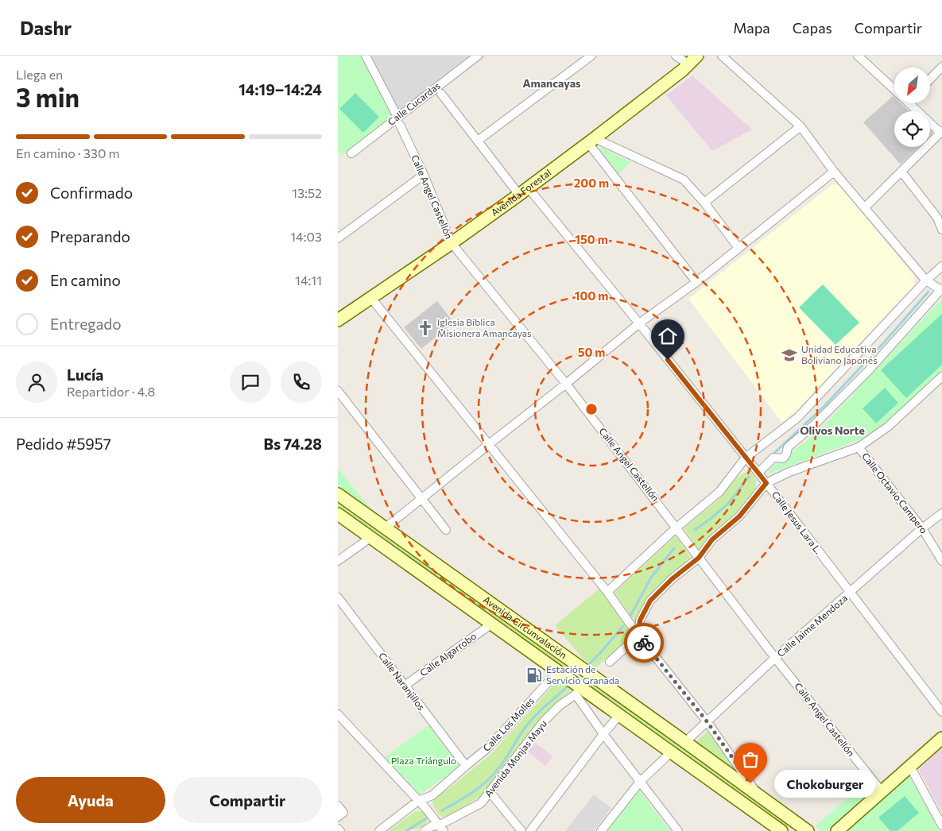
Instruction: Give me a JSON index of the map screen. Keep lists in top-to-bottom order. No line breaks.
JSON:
{"streets":{"main road":["Avenida Forestal","Avenida Circunvalación"],"street":["Calle Cucardas","Calle Angel Castellón","Calle Octavio Campero","Calle Jesus Lara L.","Calle Jaime Mendoza","Calle Algarrobo","Calle Naranjillos","Calle Los Molles","Avenida Monjas Mayu"]},"crossings":[["Calle Cucardas","Calle Angel Castellón"],["Avenida Forestal","Calle Angel Castellón"],["Avenida Forestal","Calle Jesus Lara L."],["Calle Angel Castellón","Calle Jaime Mendoza"],["Calle Octavio Campero","Calle Jaime Mendoza"],["Calle Jesus Lara L.","Calle Jaime Mendoza"],["Calle Jaime Mendoza","Avenida Circunvalación"],["Avenida Circunvalación","Calle Algarrobo"],["Avenida Circunvalación","Calle Los Molles"],["Avenida Circunvalación","Avenida Monjas Mayu"],["Calle Algarrobo","Calle Naranjillos"],["Calle Naranjillos","Calle Los Molles"]],"districts":["Amancayas","Olivos Norte"],"parks":["Plaza Triángulo"],"places":{"church":["Iglesia Bíblica Misionera Amancayas"],"school or university":["Unidad Educativa Boliviano Japonés"],"fuel station":["Estación de Servicio Granada"],"other":["Chokoburger"]},"north":"bottom left","page":{"header":"Dashr","nav":["Mapa","Capas","Compartir"],"heading":["3 min","Llega en","14:19–14:24"],"panel":["Lucía","Repartidor · 4.8","Pedido #5957","Bs 74.28"],"bar":"En camino · 330 m","list":[["Confirmado","13:52"],["Preparando","14:03"],["En camino","14:11"],"Entregado"],"buttons":["Ayuda","Compartir"],"bubble":"Chokoburger"},"rings":["200 m","150 m","100 m","50 m"]}
